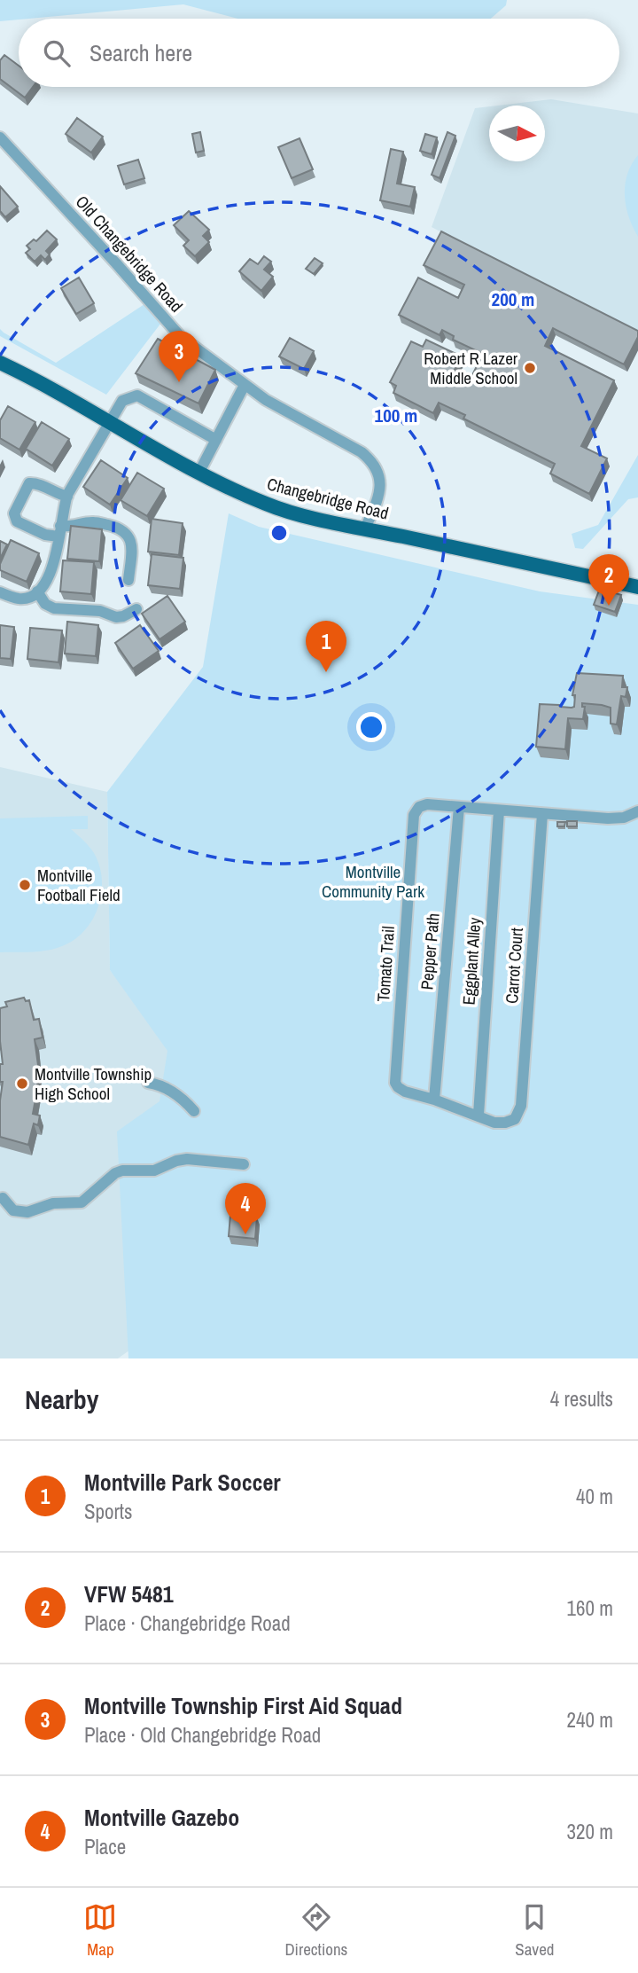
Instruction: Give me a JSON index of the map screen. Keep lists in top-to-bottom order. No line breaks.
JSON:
{"streets":{"main road":["Changebridge Road"],"street":["Old Changebridge Road","Pepper Path","Eggplant Alley","Tomato Trail","Carrot Court"]},"crossings":[["Old Changebridge Road","Changebridge Road"],["Pepper Path","Tomato Trail"],["Eggplant Alley","Carrot Court"]],"parks":["Montville Community Park"],"places":["Robert R Lazer Middle School","Montville Football Field","Montville Township High School"],"north":"right","page":{"search":"Search here","pins":["3","2","1","4"],"heading":["Nearby","4 results"],"list":[{"mark":"1","name":"Montville Park Soccer","note":"Sports","value":"40 m"},{"mark":"2","name":"VFW 5481","note":"Place · Changebridge Road","value":"160 m"},{"mark":"3","name":"Montville Township First Aid Squad","note":"Place · Old Changebridge Road","value":"240 m"},{"mark":"4","name":"Montville Gazebo","note":"Place","value":"320 m"}],"nav":["Map","Directions","Saved"]},"rings":["200 m","100 m"]}
